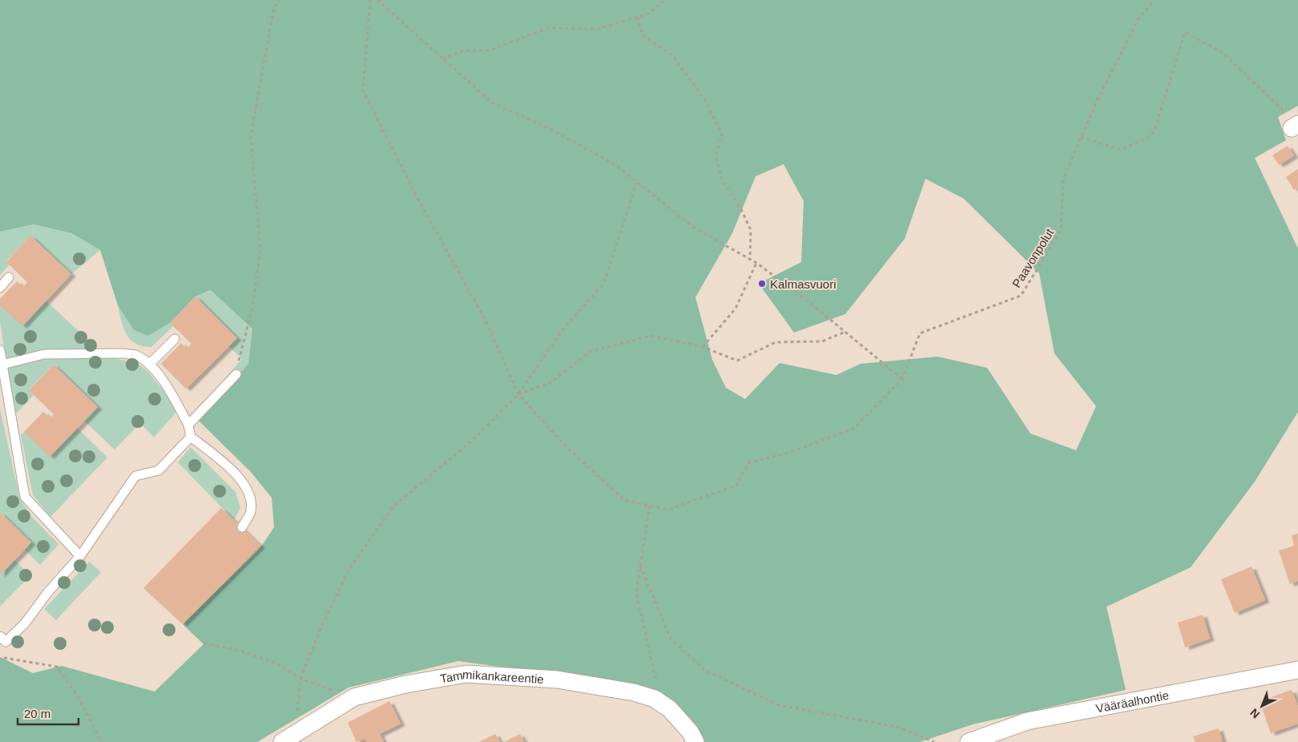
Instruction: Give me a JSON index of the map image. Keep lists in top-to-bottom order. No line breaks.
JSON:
{"streets":{"street":["Tammikankareentie","Vääräalhontie"],"path":["Paavonpolut"]},"places":["Kalmasvuori"],"scale_bar":"20 m","north":"bottom left"}
